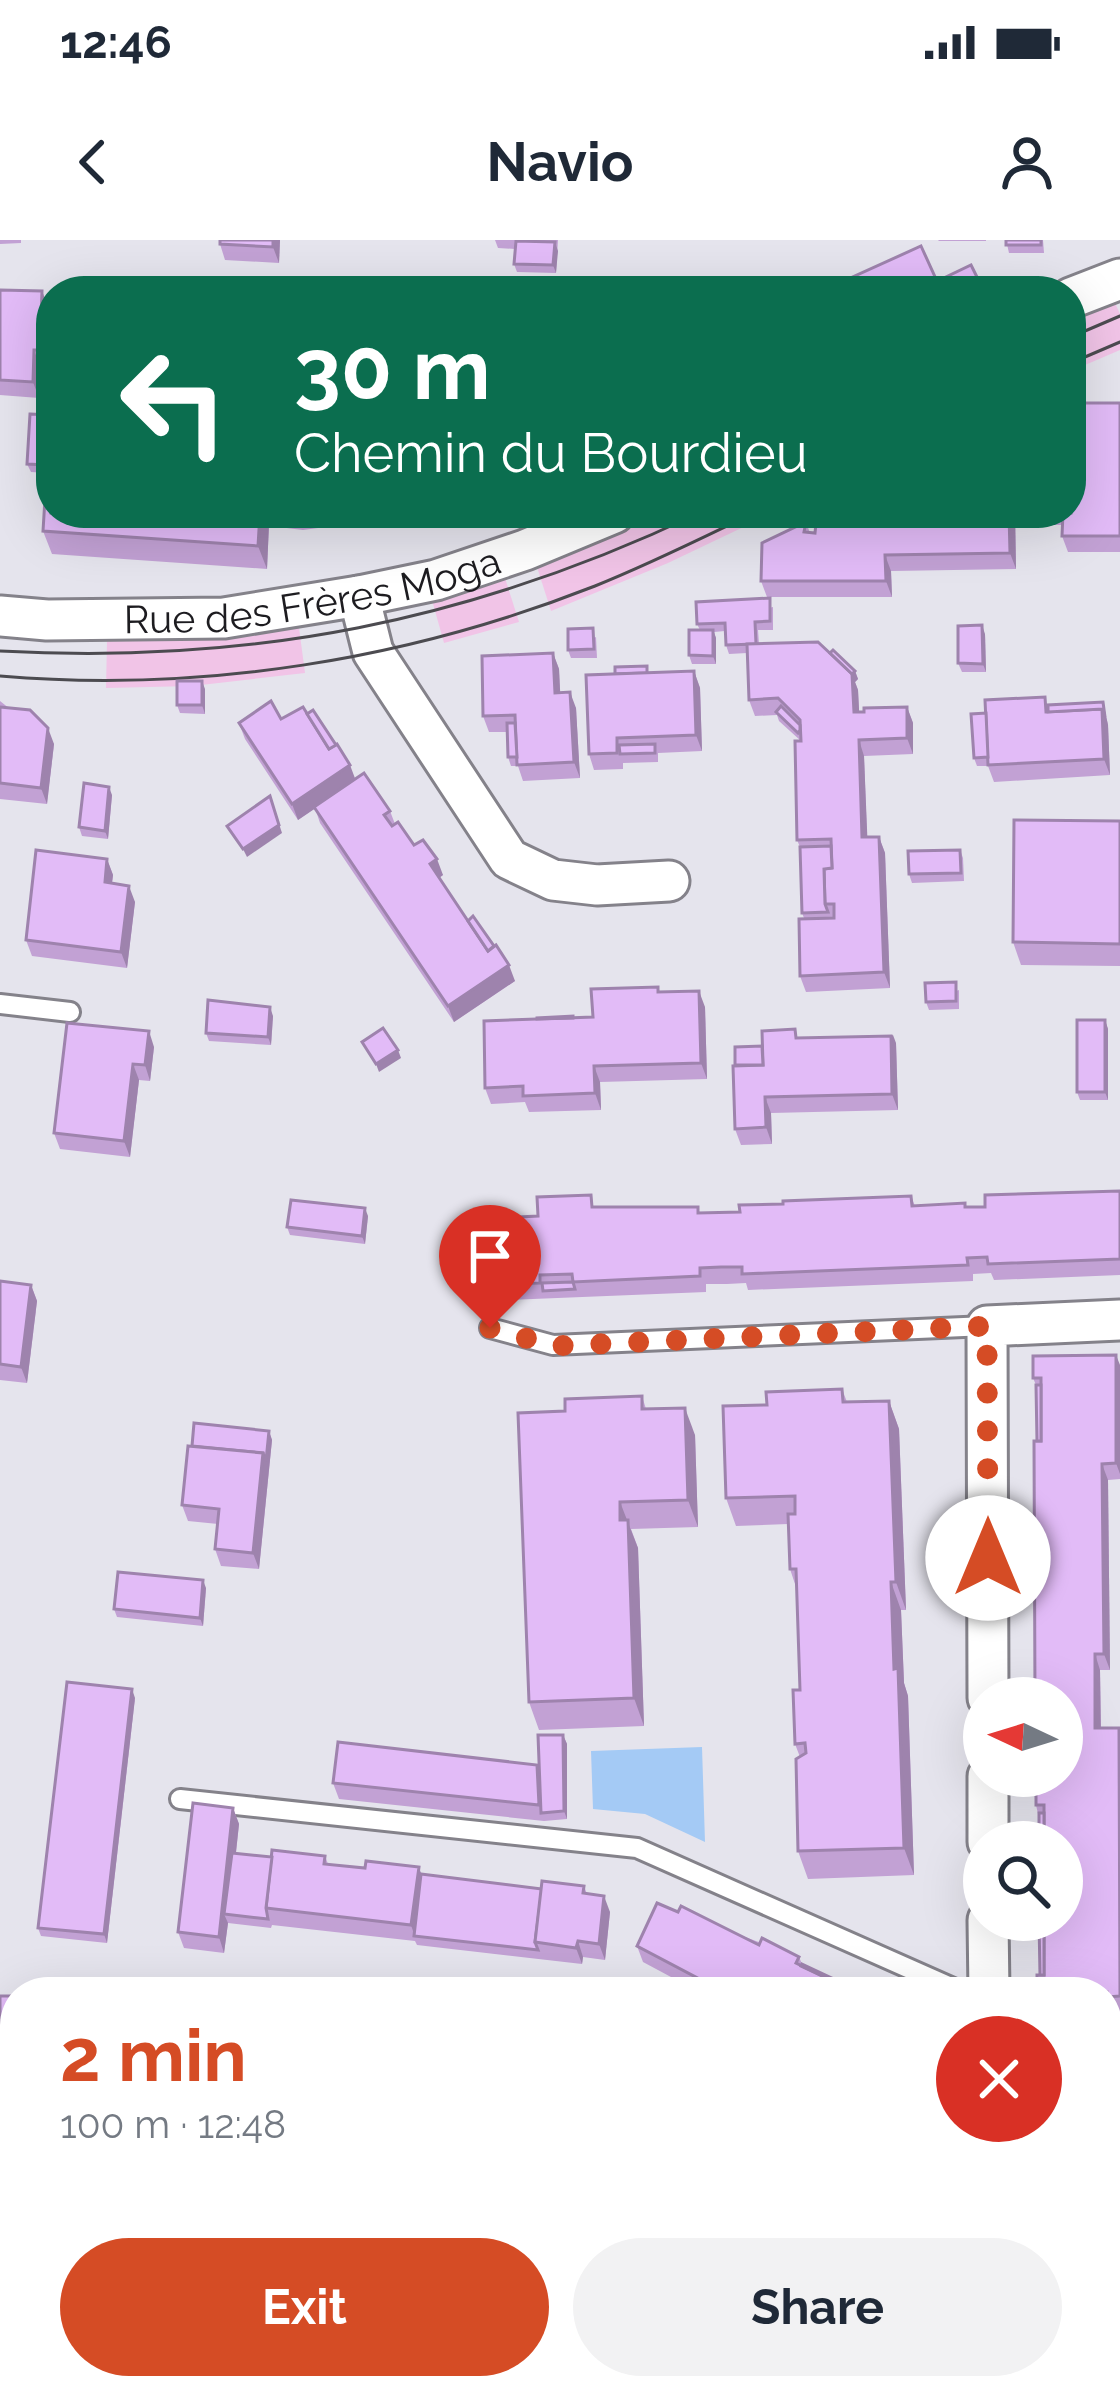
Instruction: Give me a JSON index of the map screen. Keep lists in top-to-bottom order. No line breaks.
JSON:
{"streets":{"street":["Rue des Frères Moga"]},"north":"left","page":{"status":"12:46","header":"Navio","turn":["30 m","Chemin du Bourdieu"],"heading":["2 min","100 m · 12:48"],"buttons":["Exit","Share"]}}
